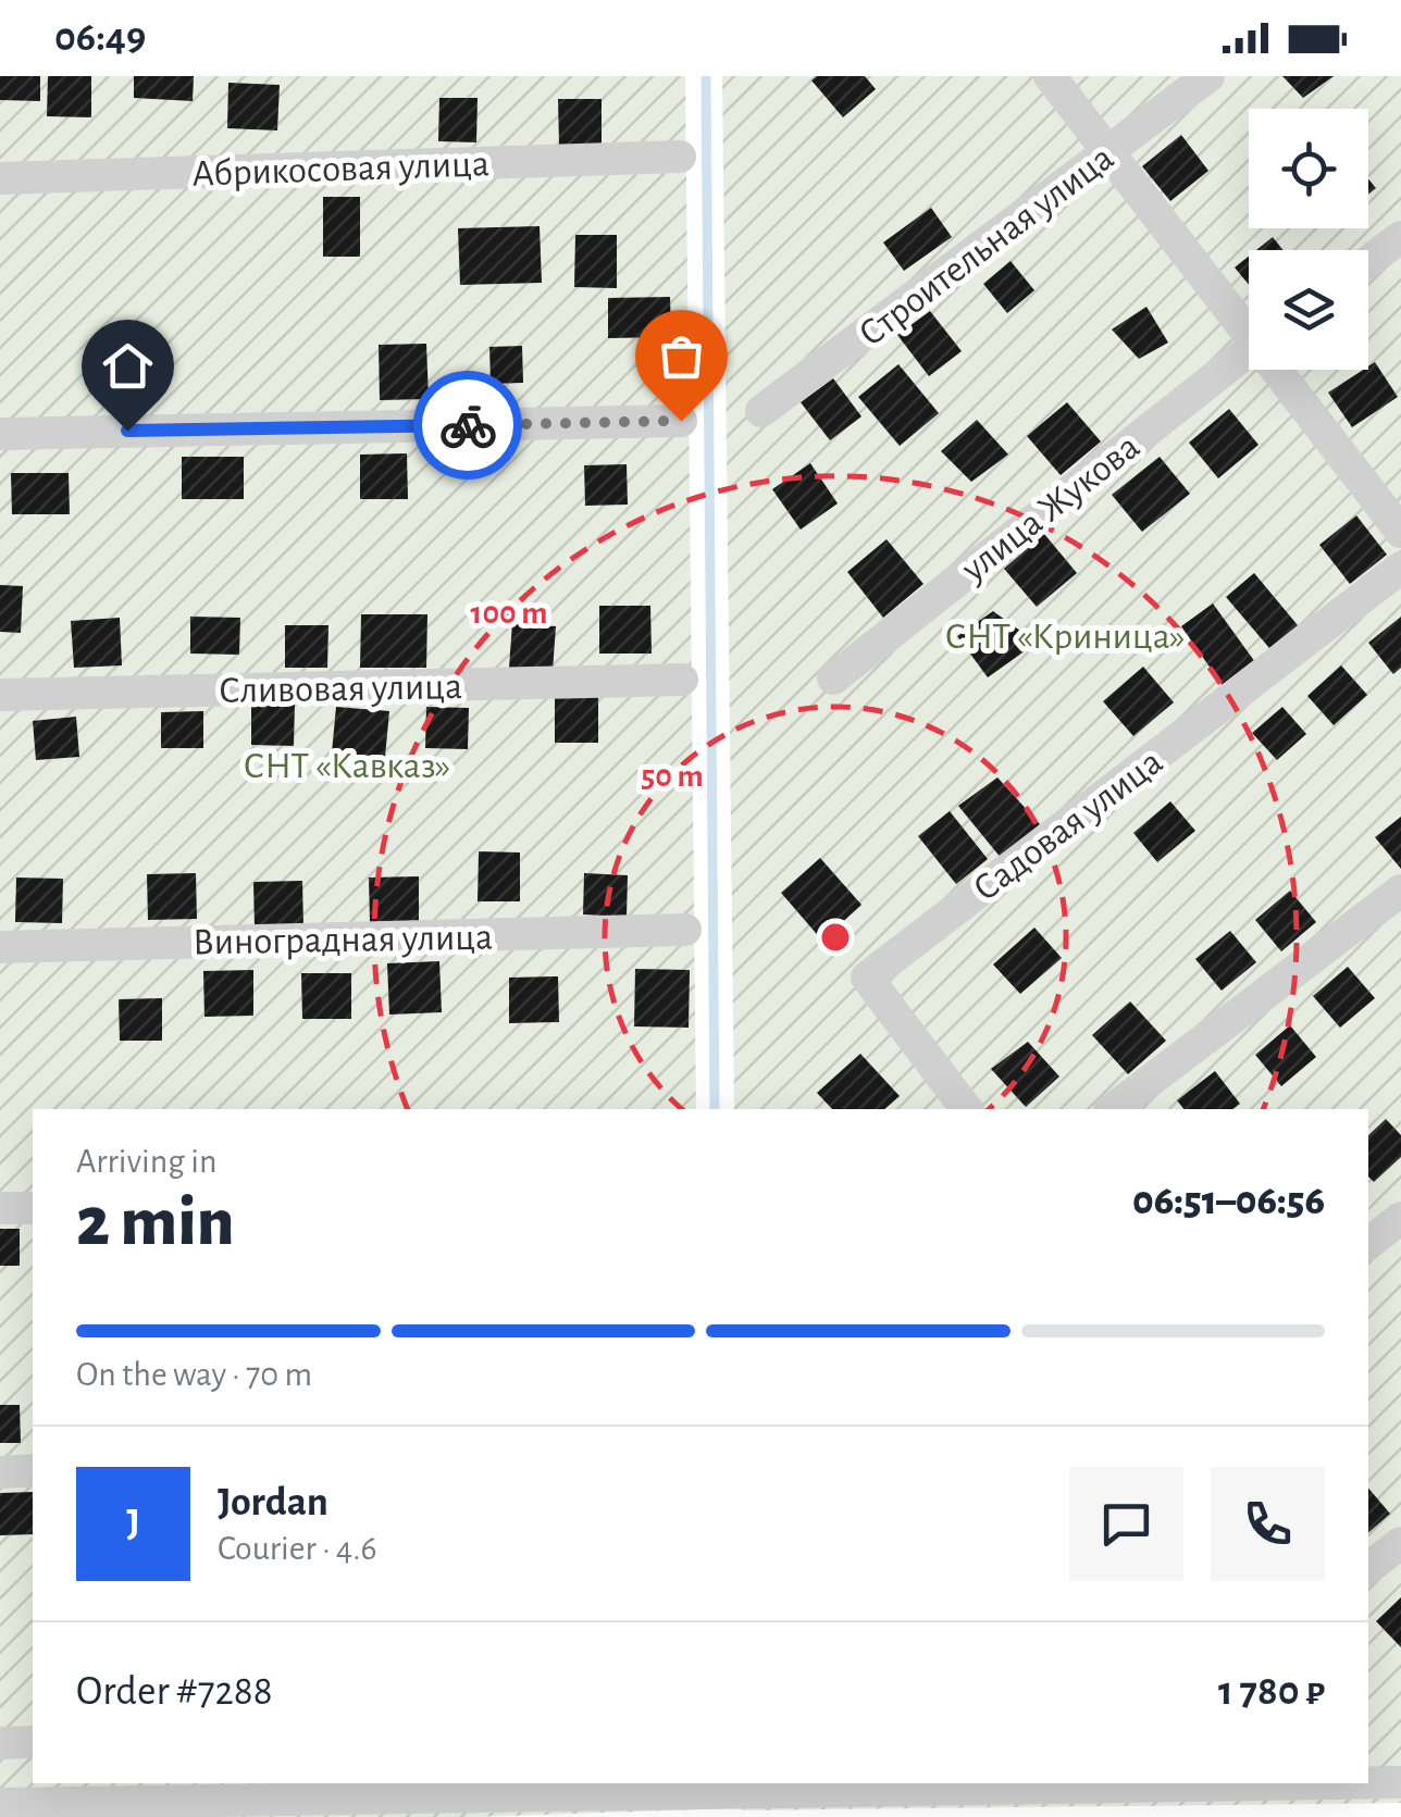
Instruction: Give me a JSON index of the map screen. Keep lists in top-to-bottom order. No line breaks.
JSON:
{"streets":{"street":["Абрикосовая улица","Строительная улица","улица Жукова","Сливовая улица","Садовая улица","Виноградная улица"]},"parks":["СНТ «Криница»","СНТ «Кавказ»"],"page":{"status":"06:49","heading":["2 min","Arriving in","06:51–06:56"],"panel":["Jordan","Courier · 4.6","Order #7288","1 780 ₽"],"bar":"On the way · 70 m","round":"J"},"rings":["100 m","50 m"]}
